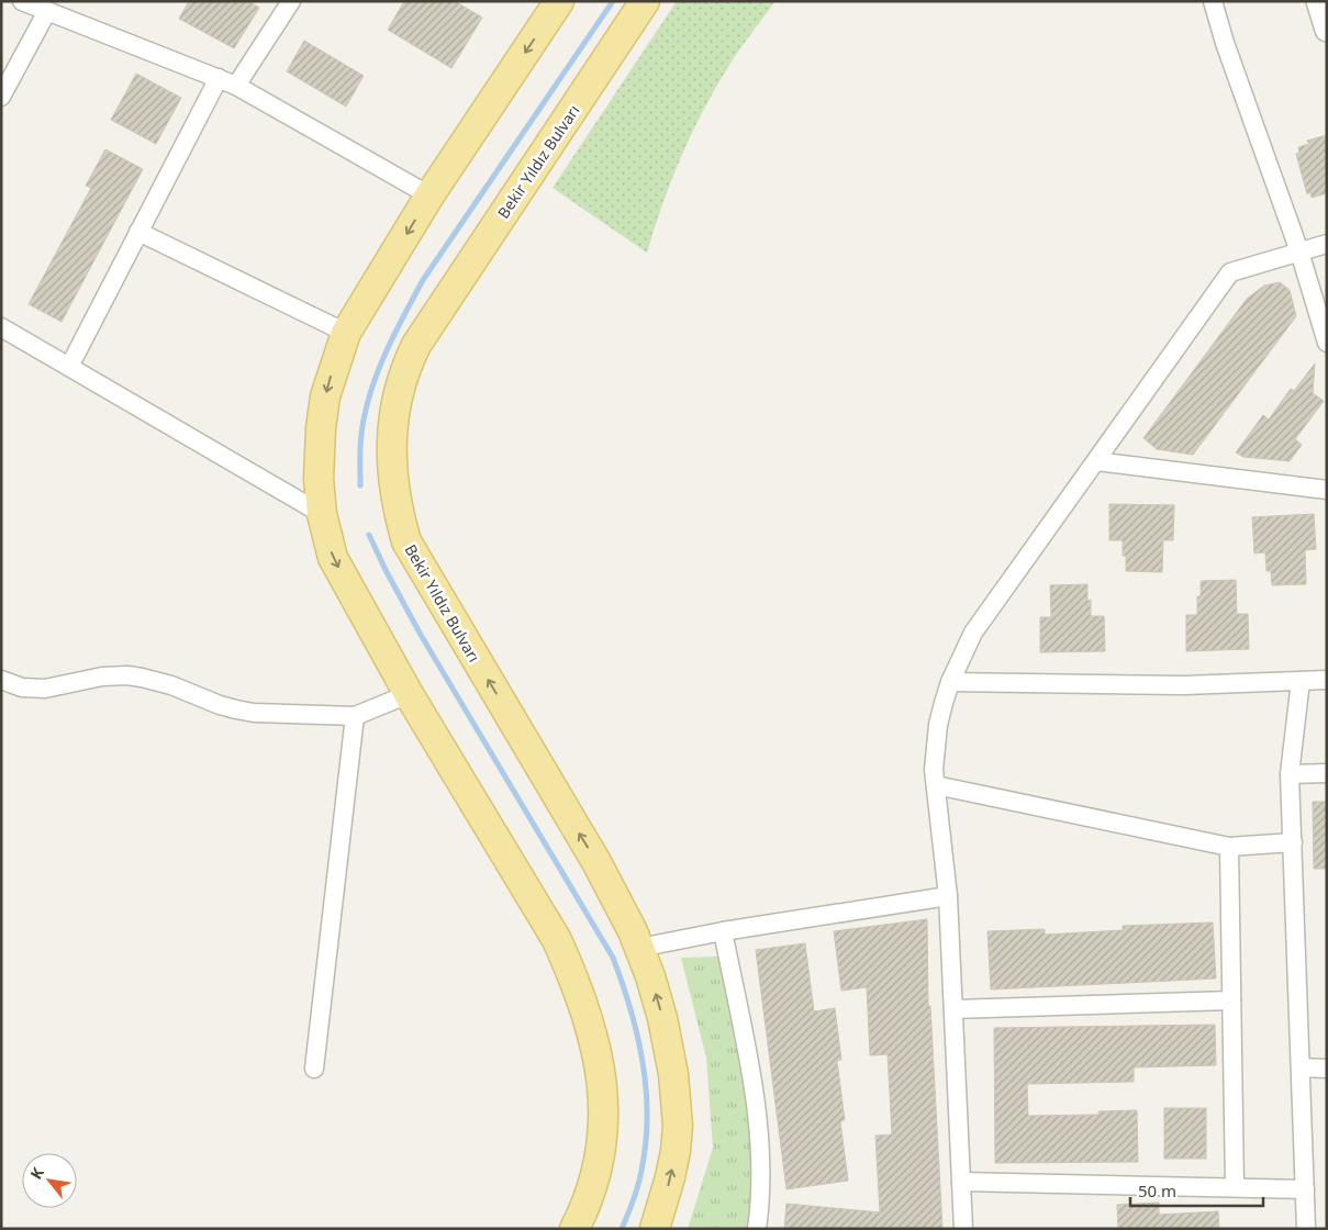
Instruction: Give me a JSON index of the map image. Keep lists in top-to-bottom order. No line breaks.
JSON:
{"streets":{"main road":["Bekir Yıldız Bulvarı"]},"scale_bar":"50 m","north":"top left"}
